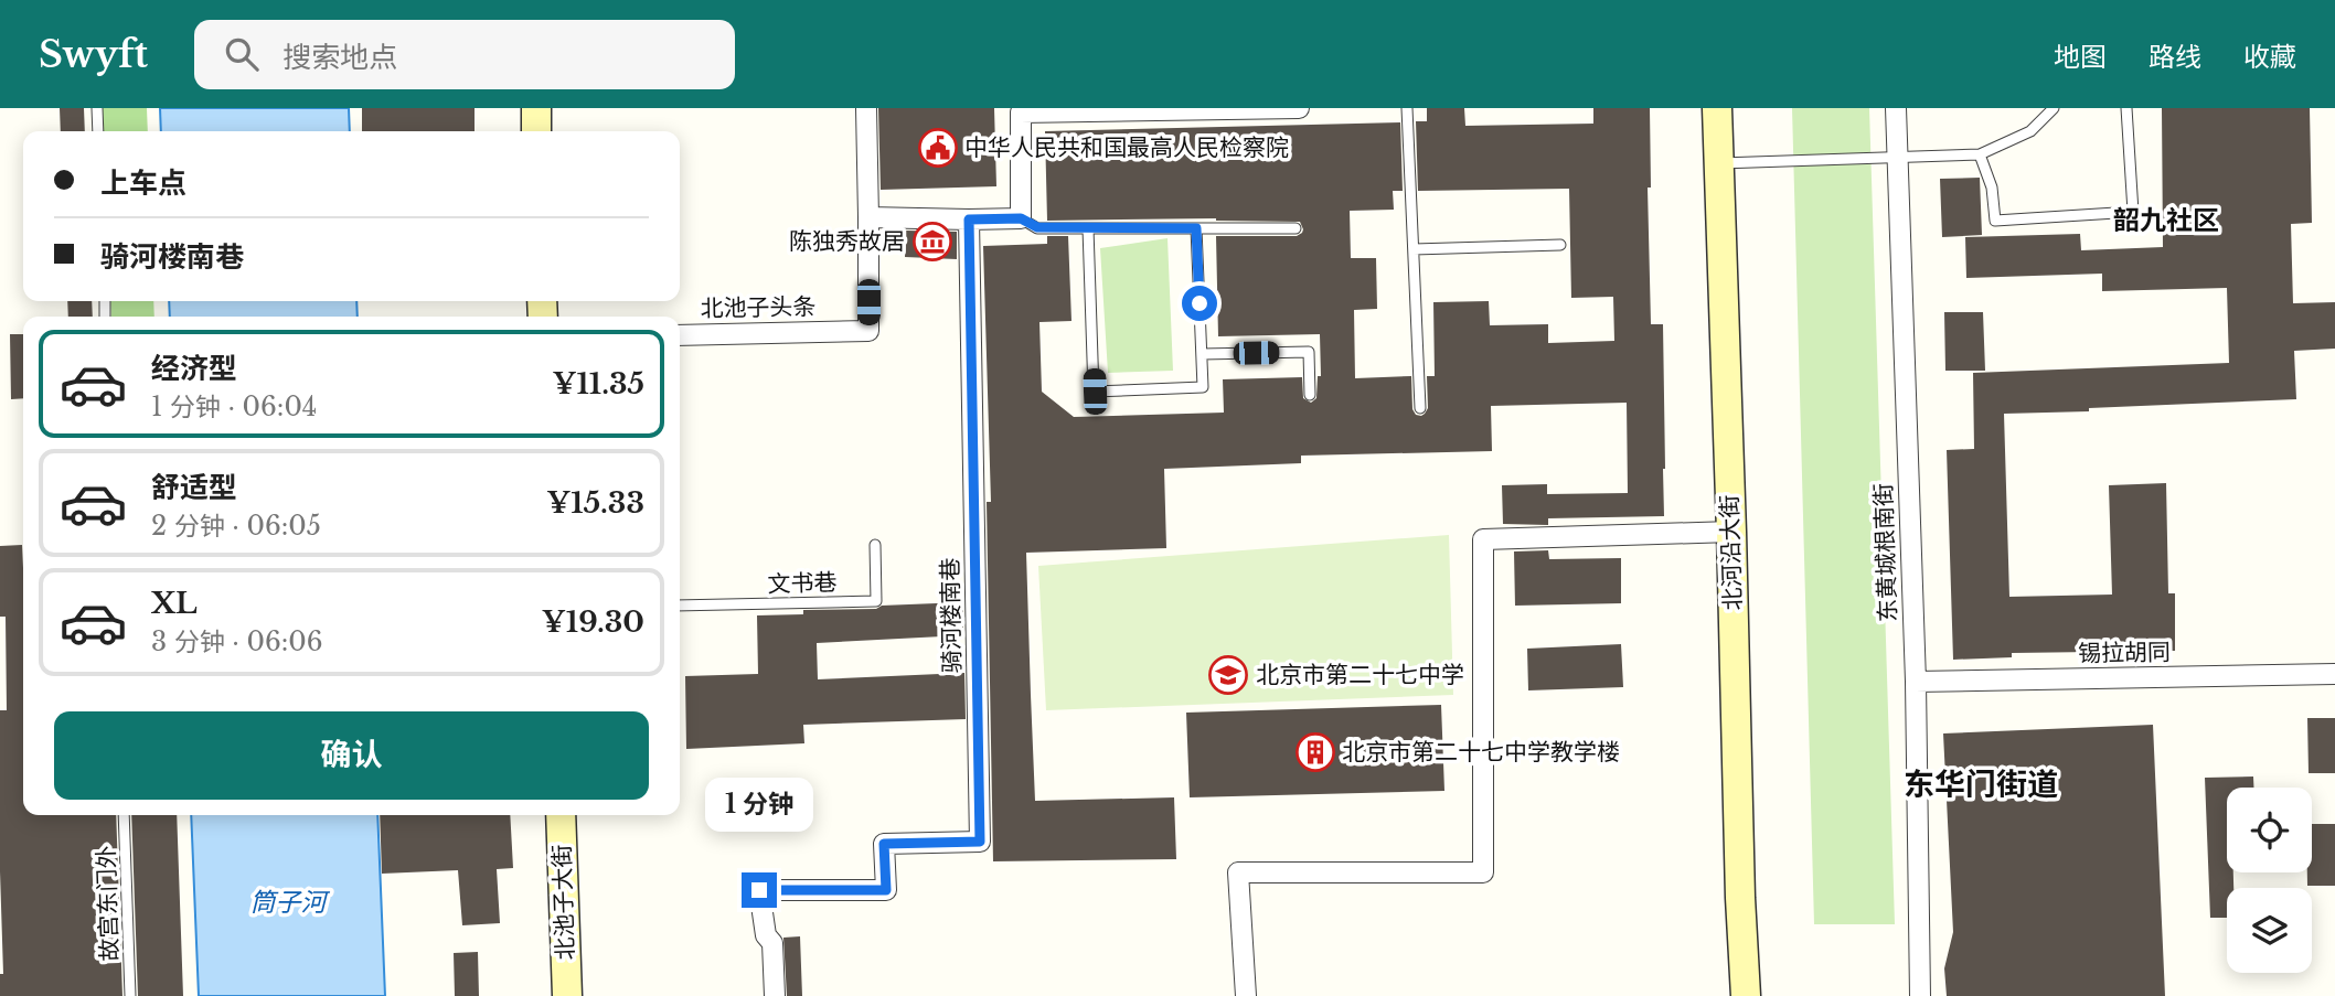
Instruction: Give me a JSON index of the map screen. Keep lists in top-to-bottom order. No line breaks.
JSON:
{"streets":{"main road":["北河沿大街","北池子大街"],"street":["北池子头条","东黄城根南街","骑河楼南巷","锡拉胡同"],"lane":["文书巷","故宫东门外"]},"crossings":[["东黄城根南街","锡拉胡同"]],"districts":["韶九社区","东华门街道"],"water":["筒子河"],"places":{"public building":["中华人民共和国最高人民检察院"],"museum":["陈独秀故居"],"school or university":["北京市第二十七中学"],"building":["北京市第二十七中学教学楼"]},"page":{"header":"Swyft","search":"搜索地点","nav":["地图","路线","收藏"],"banner":["上车点","骑河楼南巷"],"list":[{"name":"经济型","note":"1 分钟 · 06:04","value":"¥11.35"},{"name":"舒适型","note":"2 分钟 · 06:05","value":"¥15.33"},{"name":"XL","note":"3 分钟 · 06:06","value":"¥19.30"}],"buttons":"确认","bubble":"1 分钟"}}
